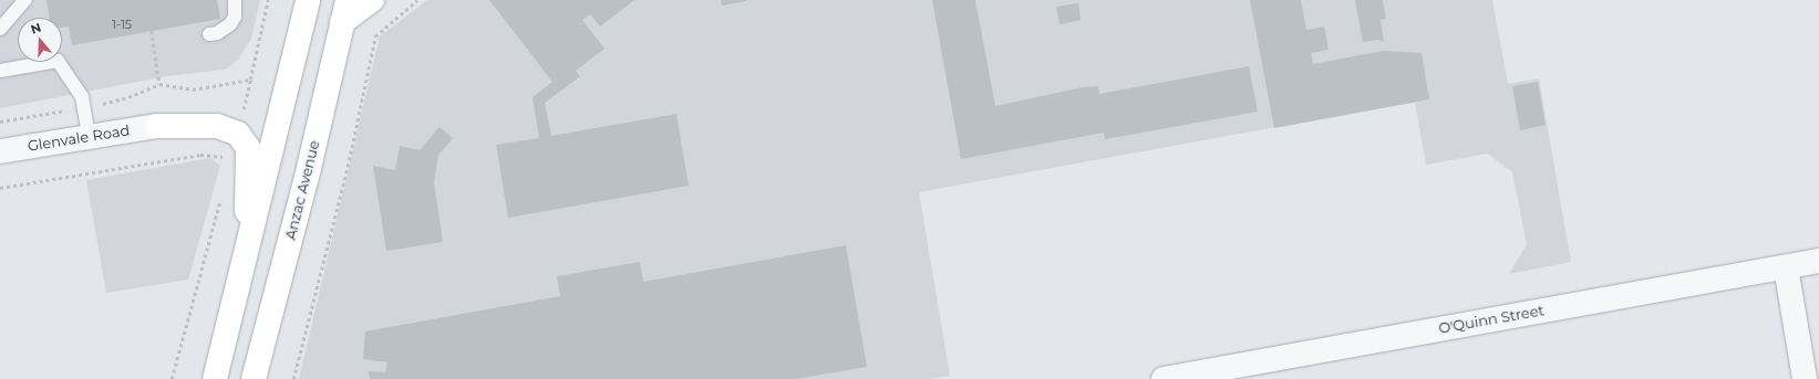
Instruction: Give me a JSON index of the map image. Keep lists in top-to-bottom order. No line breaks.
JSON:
{"streets":{"highway":["Anzac Avenue"],"street":["Glenvale Road","O'Quinn Street"]},"house_numbers":["1-15"],"north":"top"}
